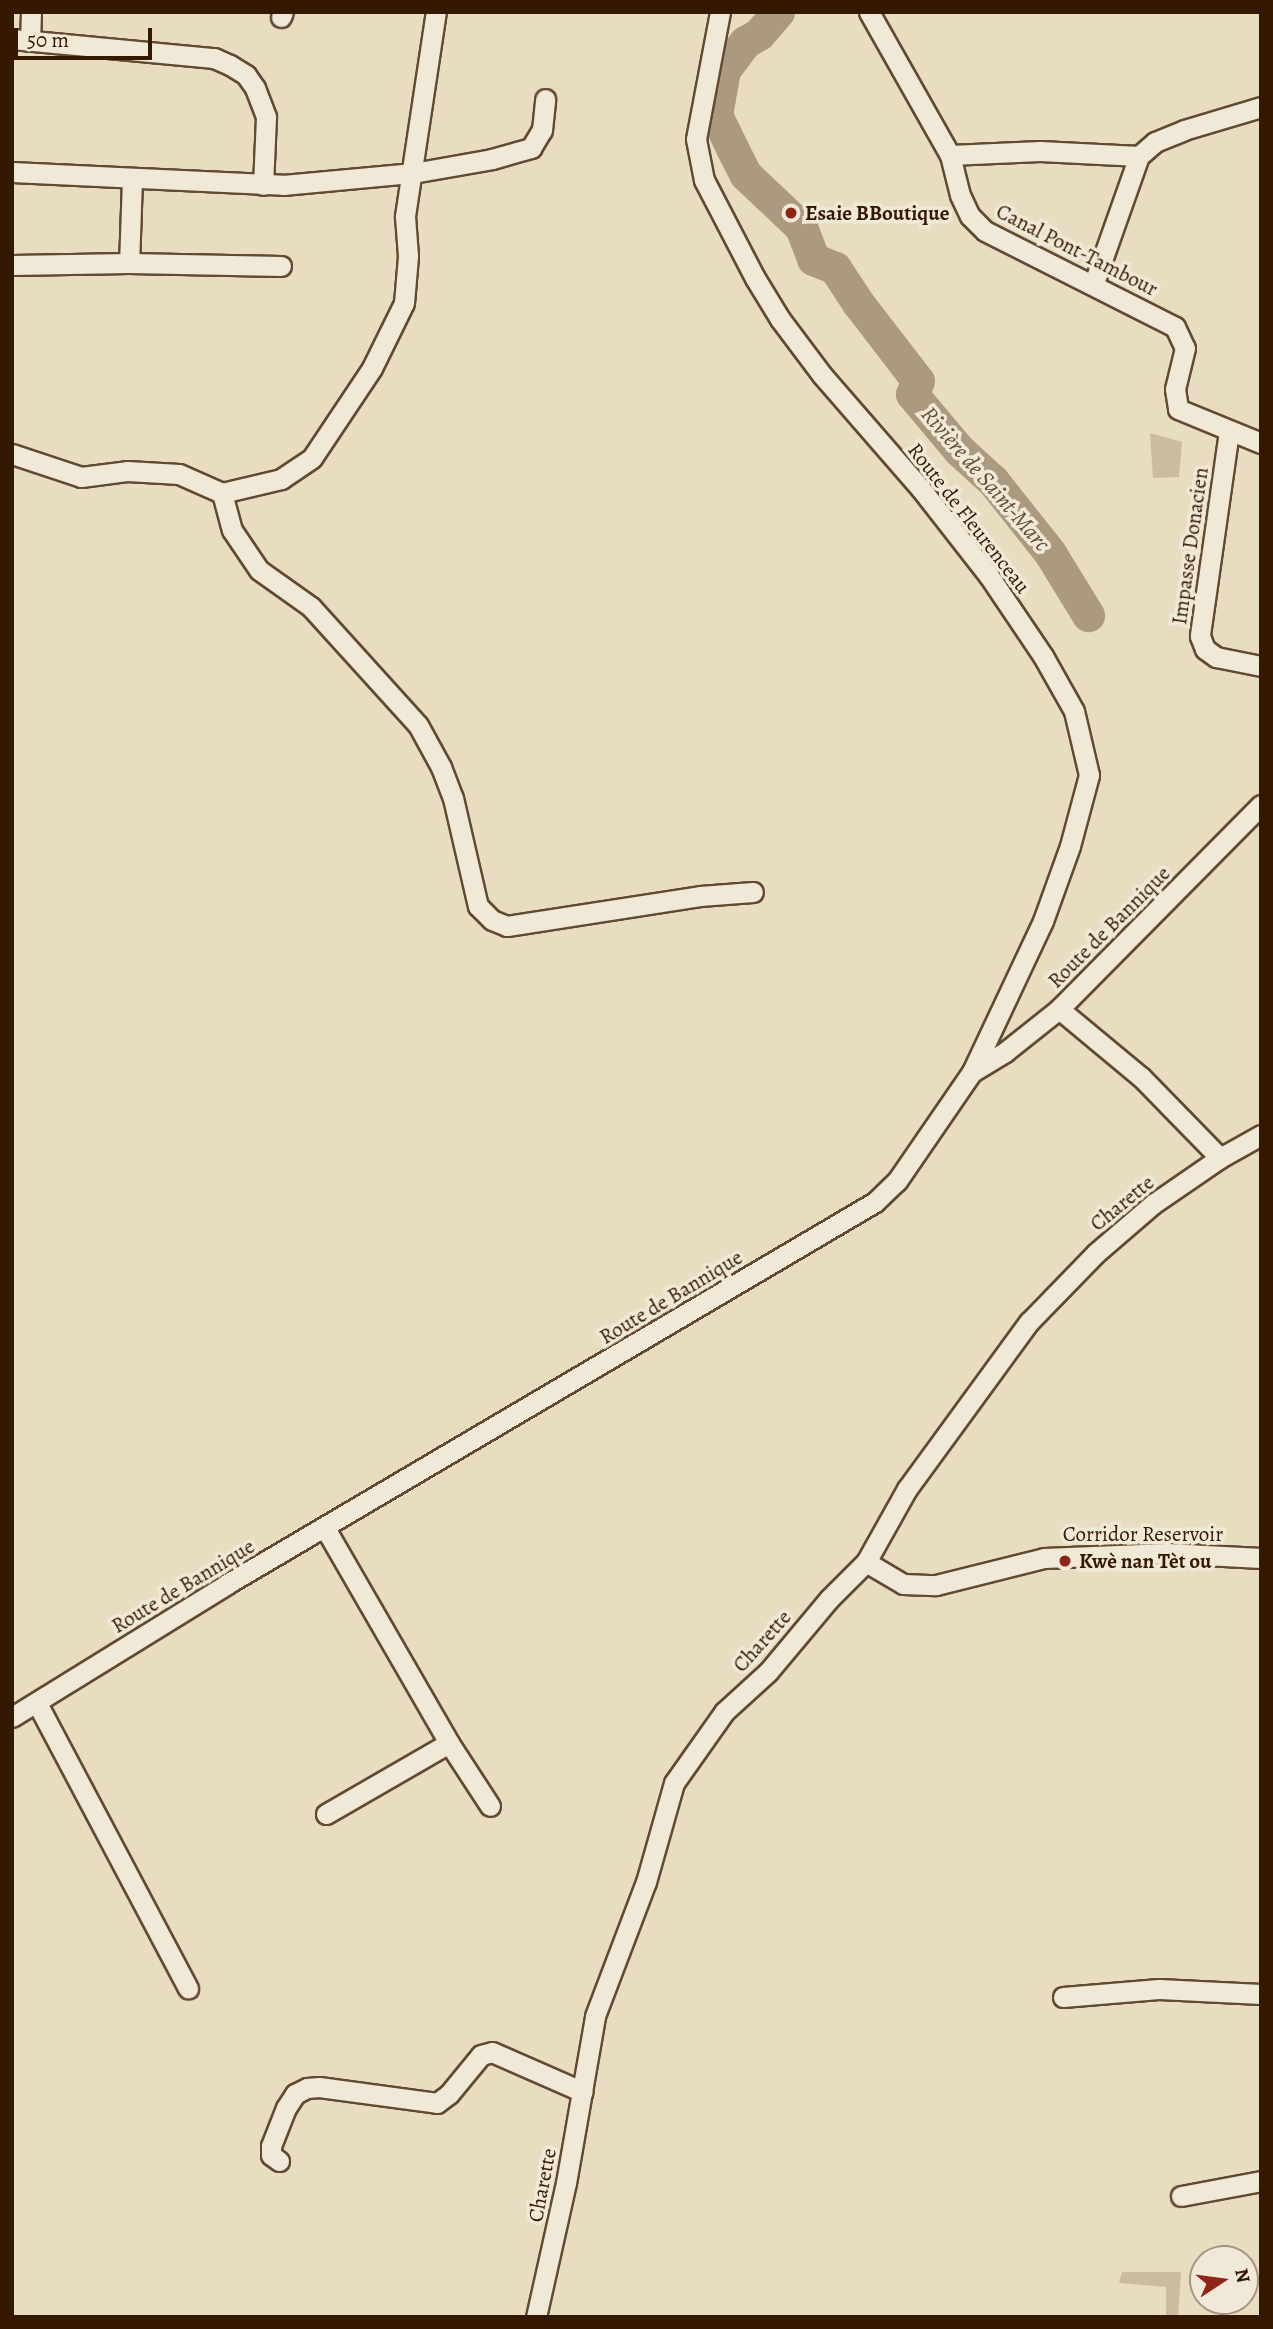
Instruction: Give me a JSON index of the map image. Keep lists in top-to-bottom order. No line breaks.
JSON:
{"streets":{"street":["Canal Pont-Tambour","Route de Fleurenceau","Impasse Donacien","Route de Bannique","Charette","Corridor Reservoir"]},"crossings":[["Canal Pont-Tambour","Impasse Donacien"],["Route de Fleurenceau","Route de Bannique"],["Charette","Corridor Reservoir"]],"water":["Rivière de Saint-Marc"],"places":["Esaie BBoutique","Kwè nan Tèt ou"],"scale_bar":"50 m","north":"right"}
